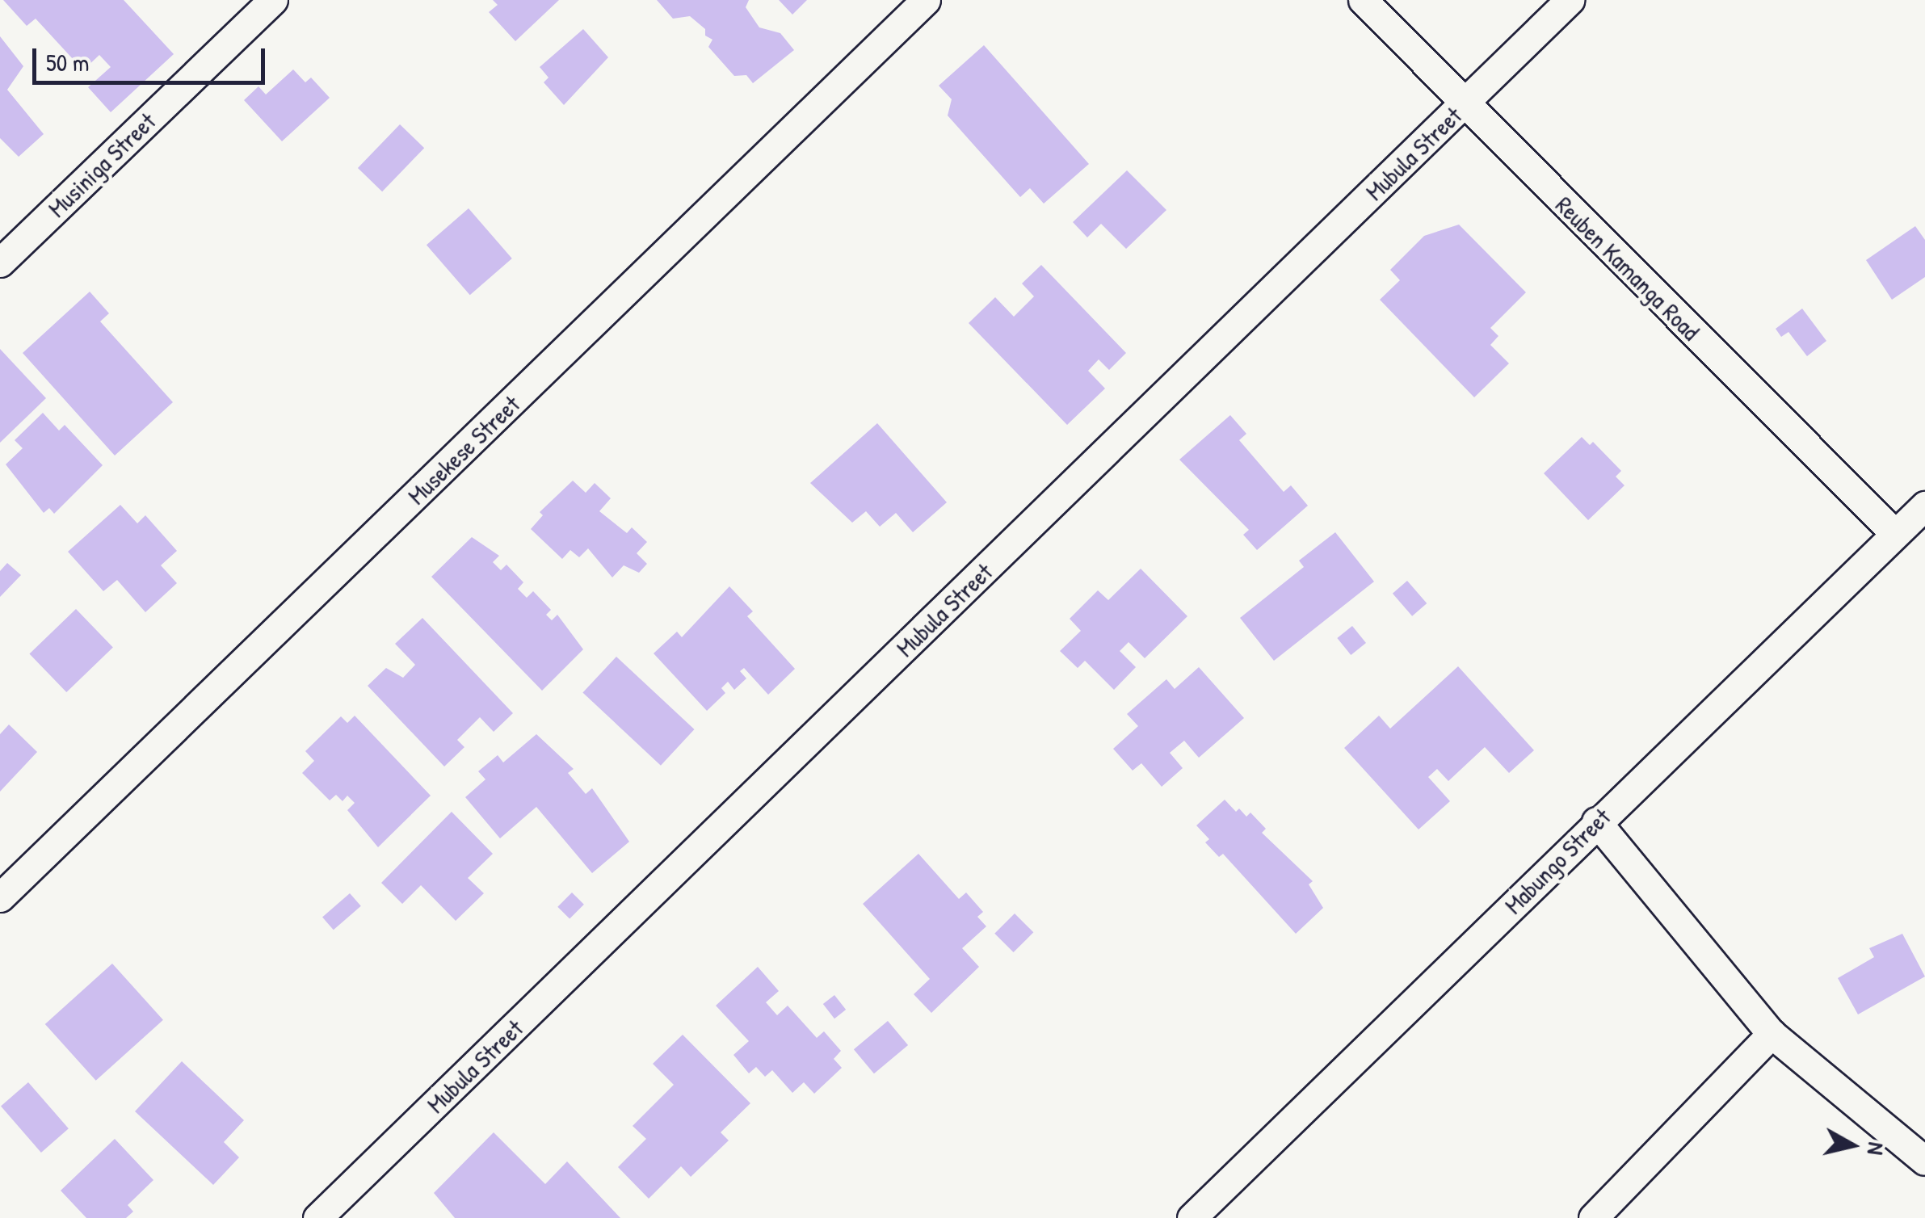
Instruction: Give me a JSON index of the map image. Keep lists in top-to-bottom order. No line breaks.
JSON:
{"streets":{"street":["Mubula Street","Musiniga Street","Reuben Kamanga Road","Musekese Street","Mabungo Street"]},"crossings":[["Mubula Street","Reuben Kamanga Road"],["Reuben Kamanga Road","Mabungo Street"]],"scale_bar":"50 m","north":"right"}
